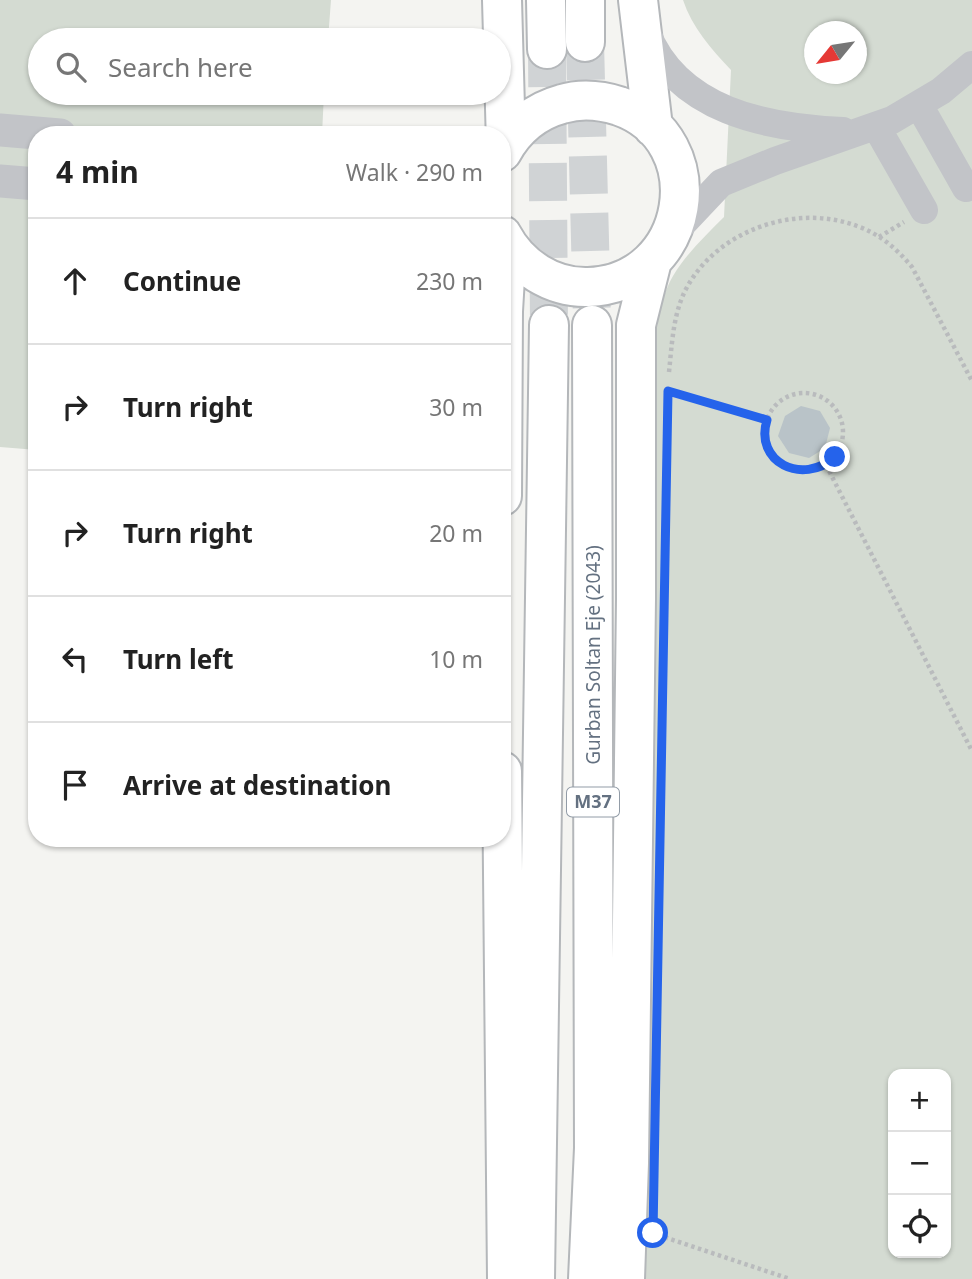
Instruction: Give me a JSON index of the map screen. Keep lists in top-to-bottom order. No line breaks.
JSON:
{"streets":{"highway":["Gurban Soltan Eje (2043)","M37"]},"north":"bottom left","page":{"search":"Search here","heading":["4 min","Walk · 290 m"],"list":[["Continue","230 m"],["Turn right","30 m"],["Turn right","20 m"],["Turn left","10 m"],"Arrive at destination"],"map_buttons":["+","−"]}}
